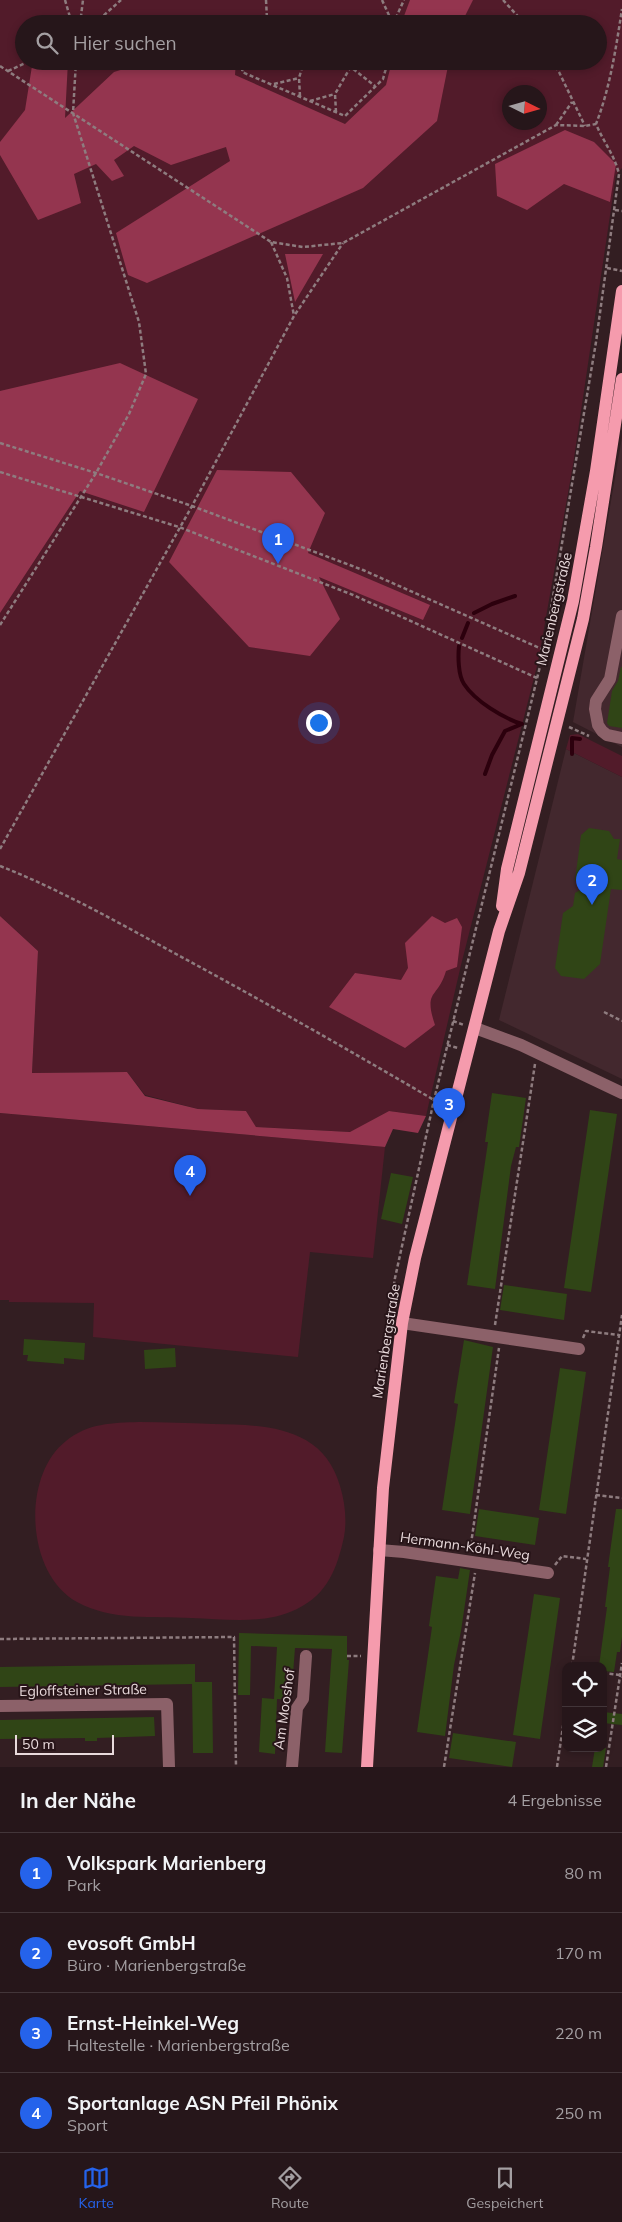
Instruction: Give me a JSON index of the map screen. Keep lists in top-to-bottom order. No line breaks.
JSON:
{"streets":{"main road":["Marienbergstraße"],"street":["Hermann-Köhl-Weg","Egloffsteiner Straße","Am Mooshof"]},"crossings":[["Marienbergstraße","Hermann-Köhl-Weg"]],"scale_bar":"50 m","north":"right","page":{"search":"Hier suchen","pins":["1","2","3","4"],"scale":"50 m","heading":["In der Nähe","4 Ergebnisse"],"list":[{"mark":"1","name":"Volkspark Marienberg","note":"Park","value":"80 m"},{"mark":"2","name":"evosoft GmbH","note":"Büro · Marienbergstraße","value":"170 m"},{"mark":"3","name":"Ernst-Heinkel-Weg","note":"Haltestelle · Marienbergstraße","value":"220 m"},{"mark":"4","name":"Sportanlage ASN Pfeil Phönix","note":"Sport","value":"250 m"}],"nav":["Karte","Route","Gespeichert"]}}
